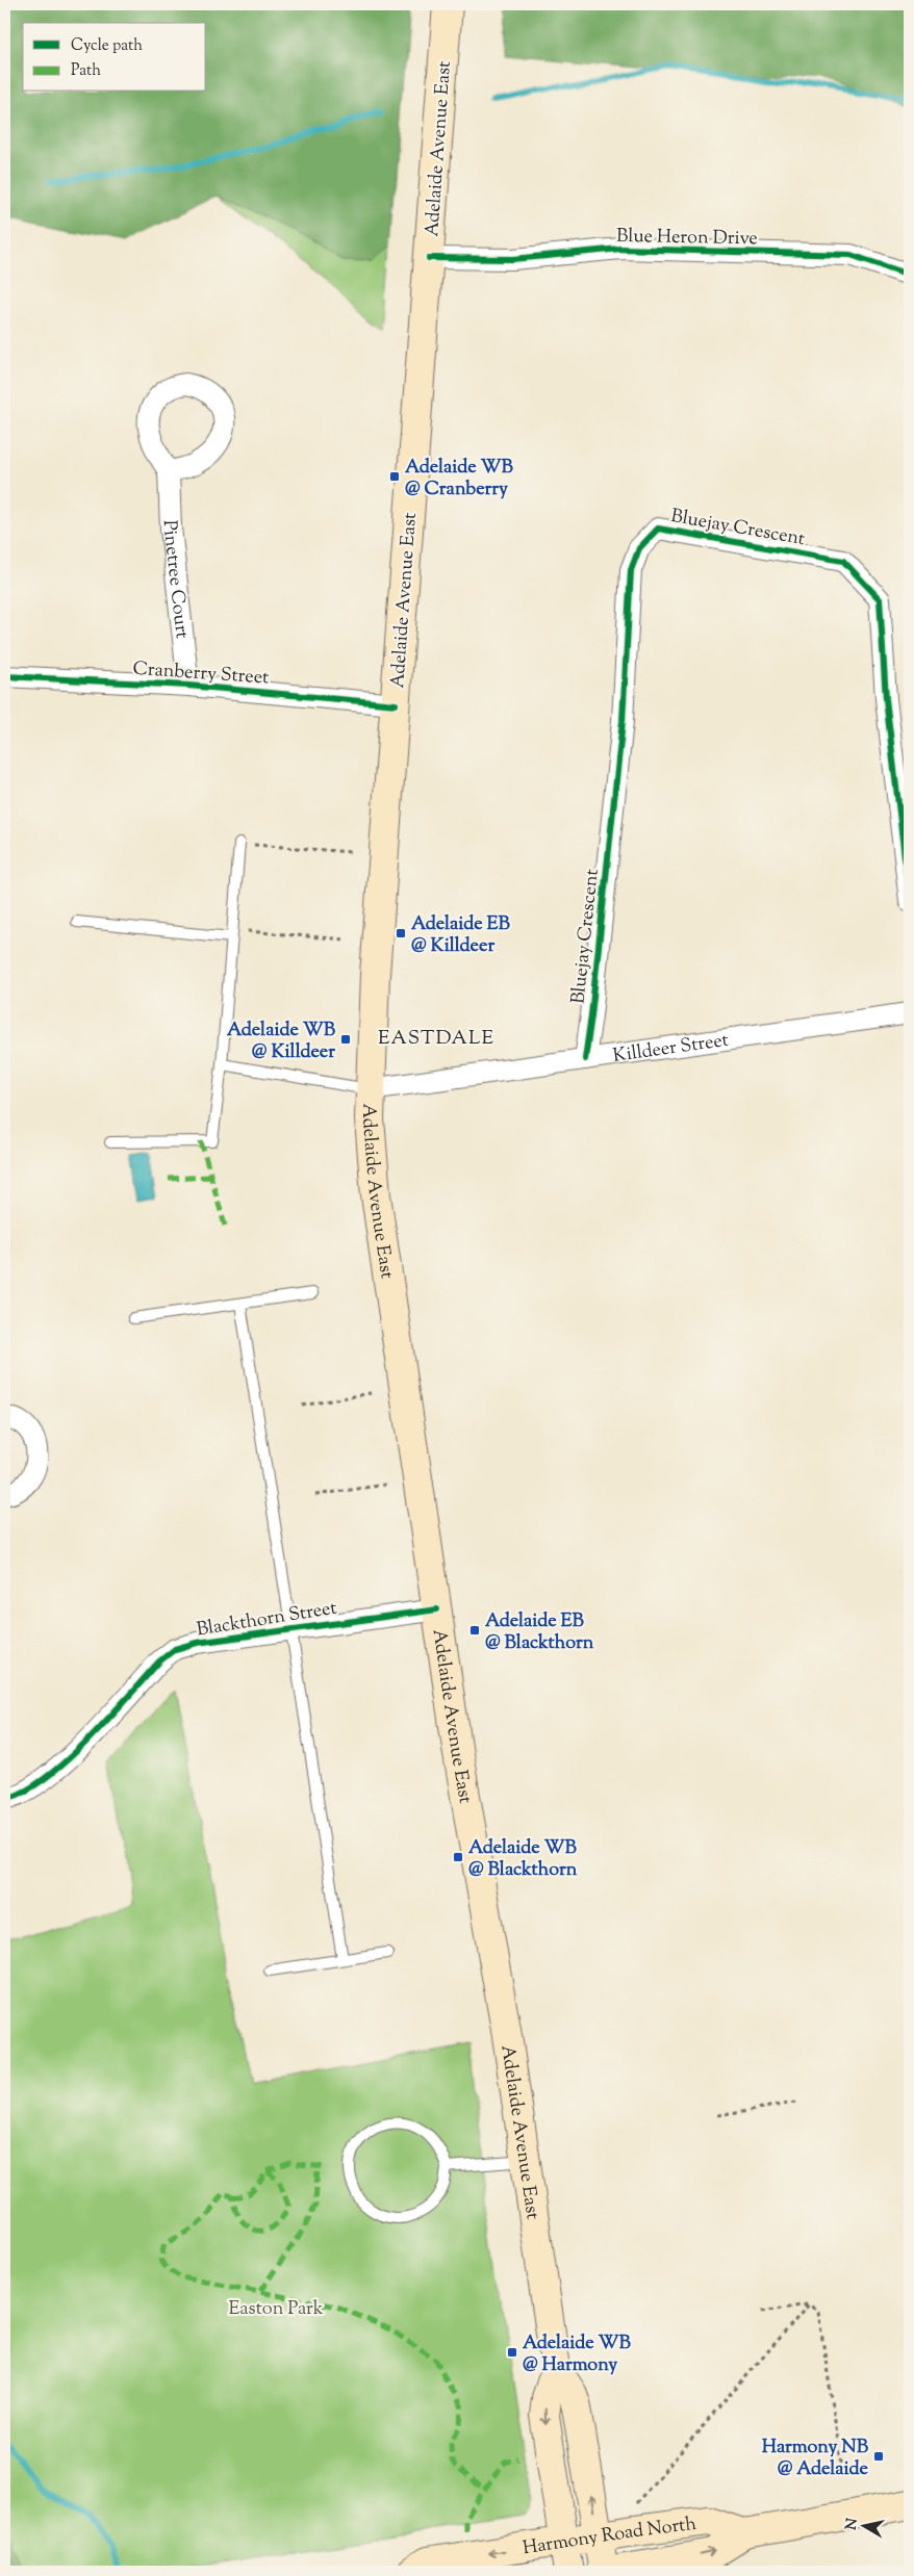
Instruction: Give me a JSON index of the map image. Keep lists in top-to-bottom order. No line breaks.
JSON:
{"streets":{"main road":["Adelaide Avenue East","Harmony Road North"],"street":["Blue Heron Drive","Bluejay Crescent","Pinetree Court","Cranberry Street","Killdeer Street","Blackthorn Street"]},"crossings":[["Adelaide Avenue East","Blue Heron Drive"],["Adelaide Avenue East","Cranberry Street"],["Adelaide Avenue East","Killdeer Street"],["Adelaide Avenue East","Blackthorn Street"],["Adelaide Avenue East","Harmony Road North"],["Bluejay Crescent","Killdeer Street"],["Pinetree Court","Cranberry Street"]],"districts":["EASTDALE"],"parks":["Easton Park"],"places":{"transit":["Adelaide WB @ Cranberry","Adelaide EB @ Killdeer","Adelaide WB @ Killdeer","Adelaide EB @ Blackthorn","Adelaide WB @ Blackthorn","Adelaide WB @ Harmony","Harmony NB @ Adelaide"]},"legend":["Cycle path","Path"],"north":"left"}
